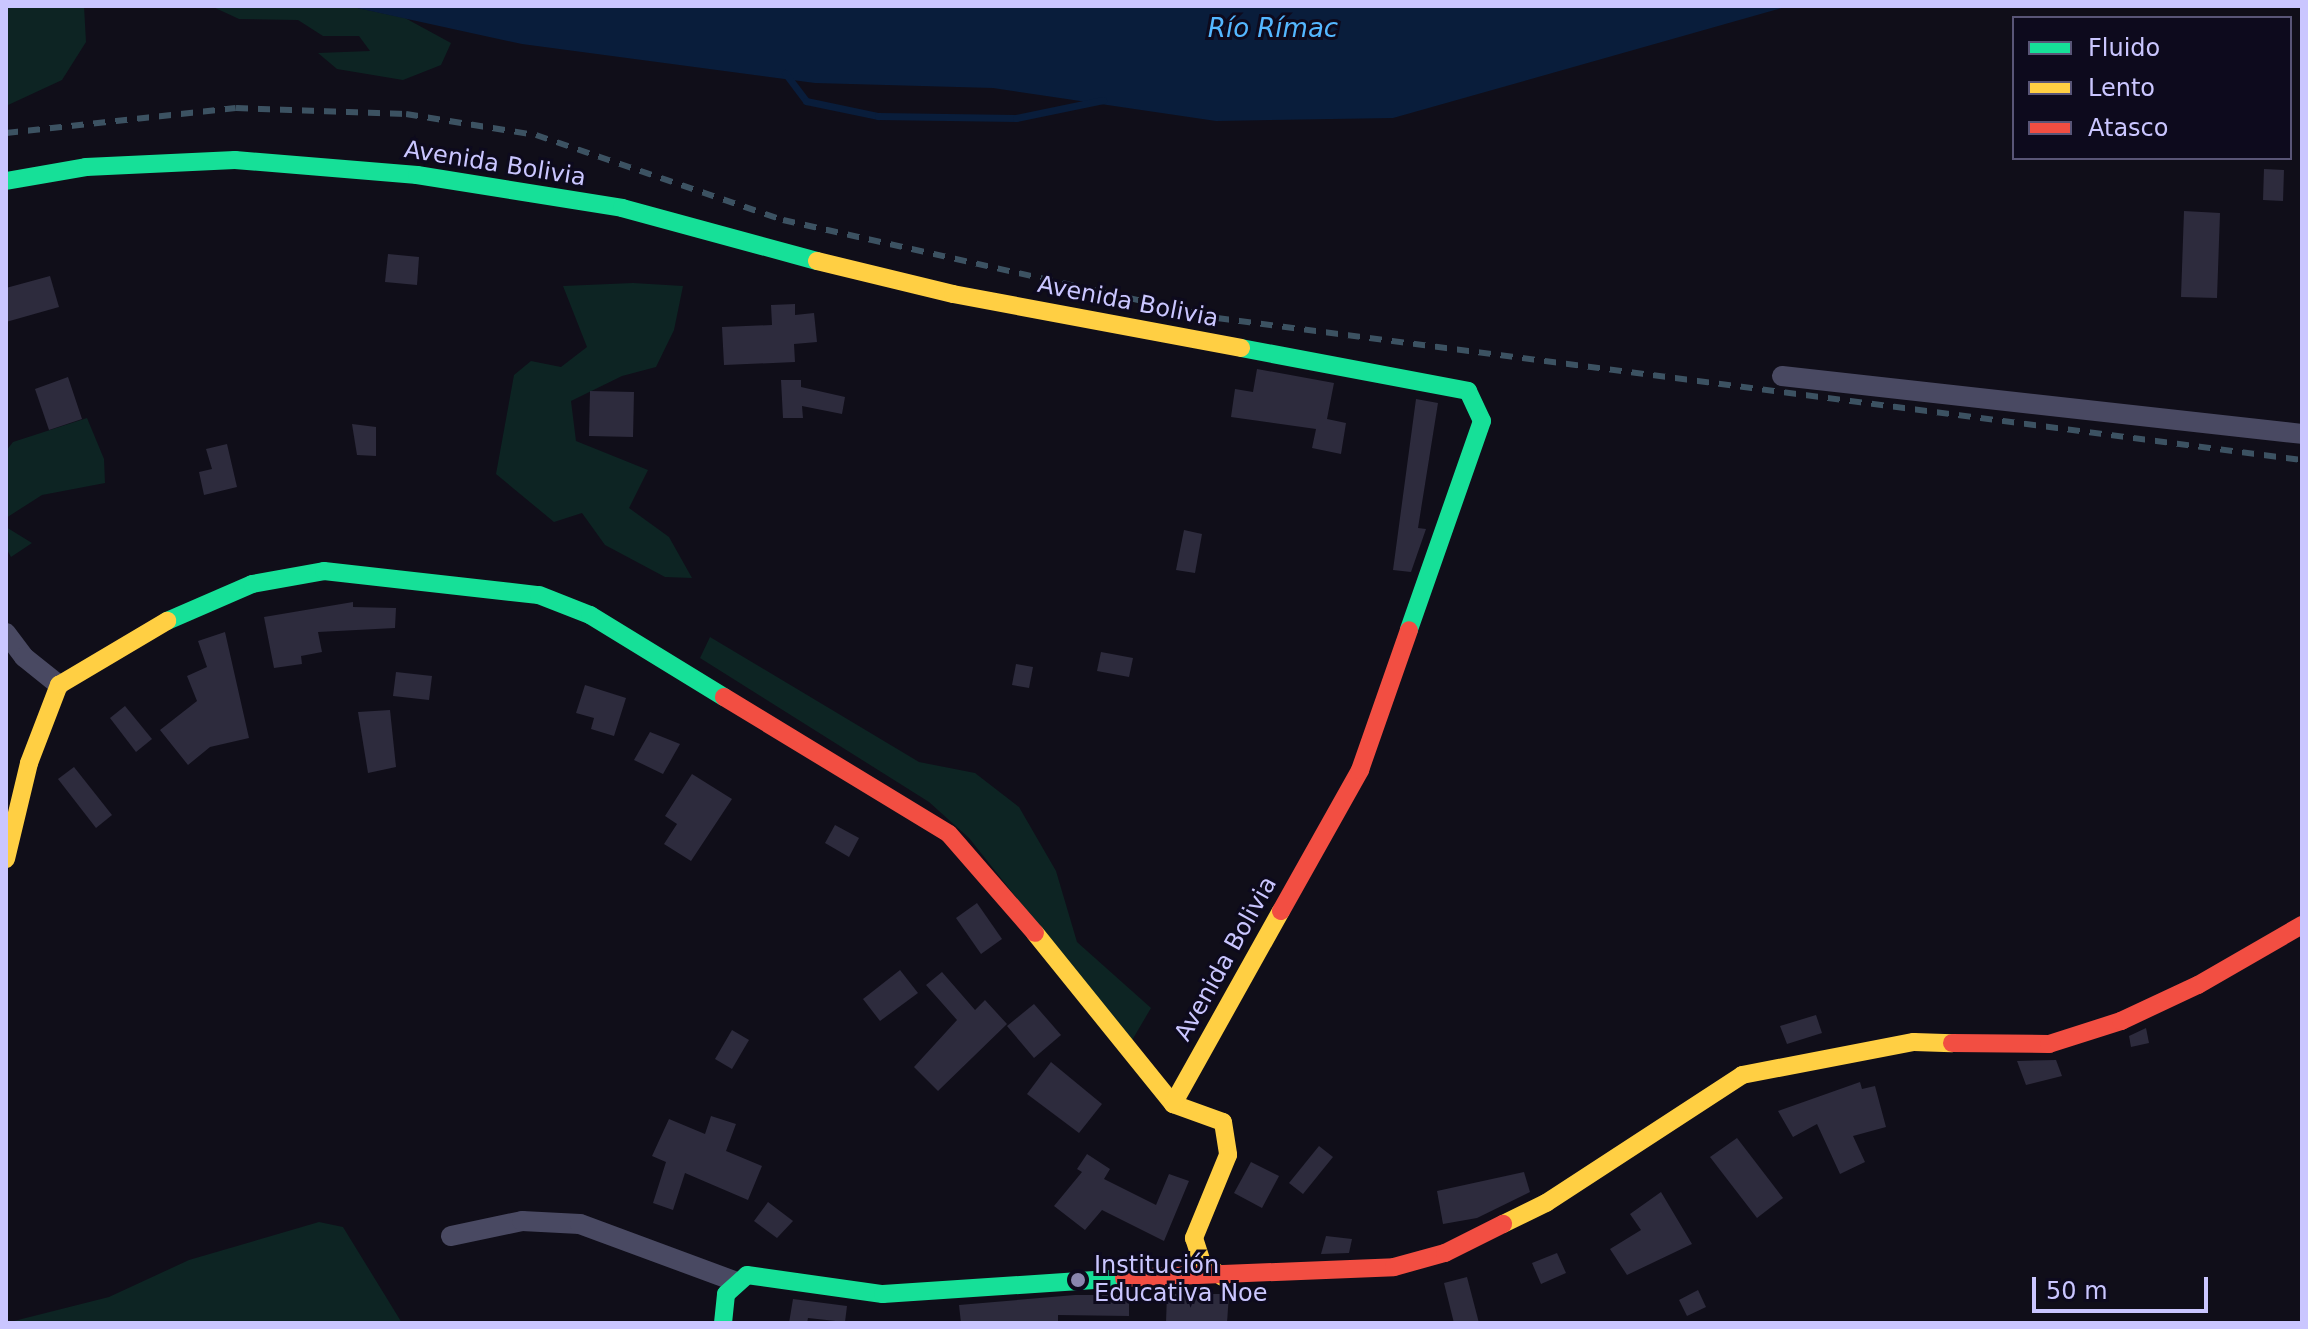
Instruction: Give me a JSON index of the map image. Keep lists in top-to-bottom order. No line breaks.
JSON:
{"streets":{"street":["Avenida Bolivia"]},"water":["Río Rímac"],"places":["Institución Educativa Noe"],"legend":["Fluido","Lento","Atasco"],"scale_bar":"50 m"}
